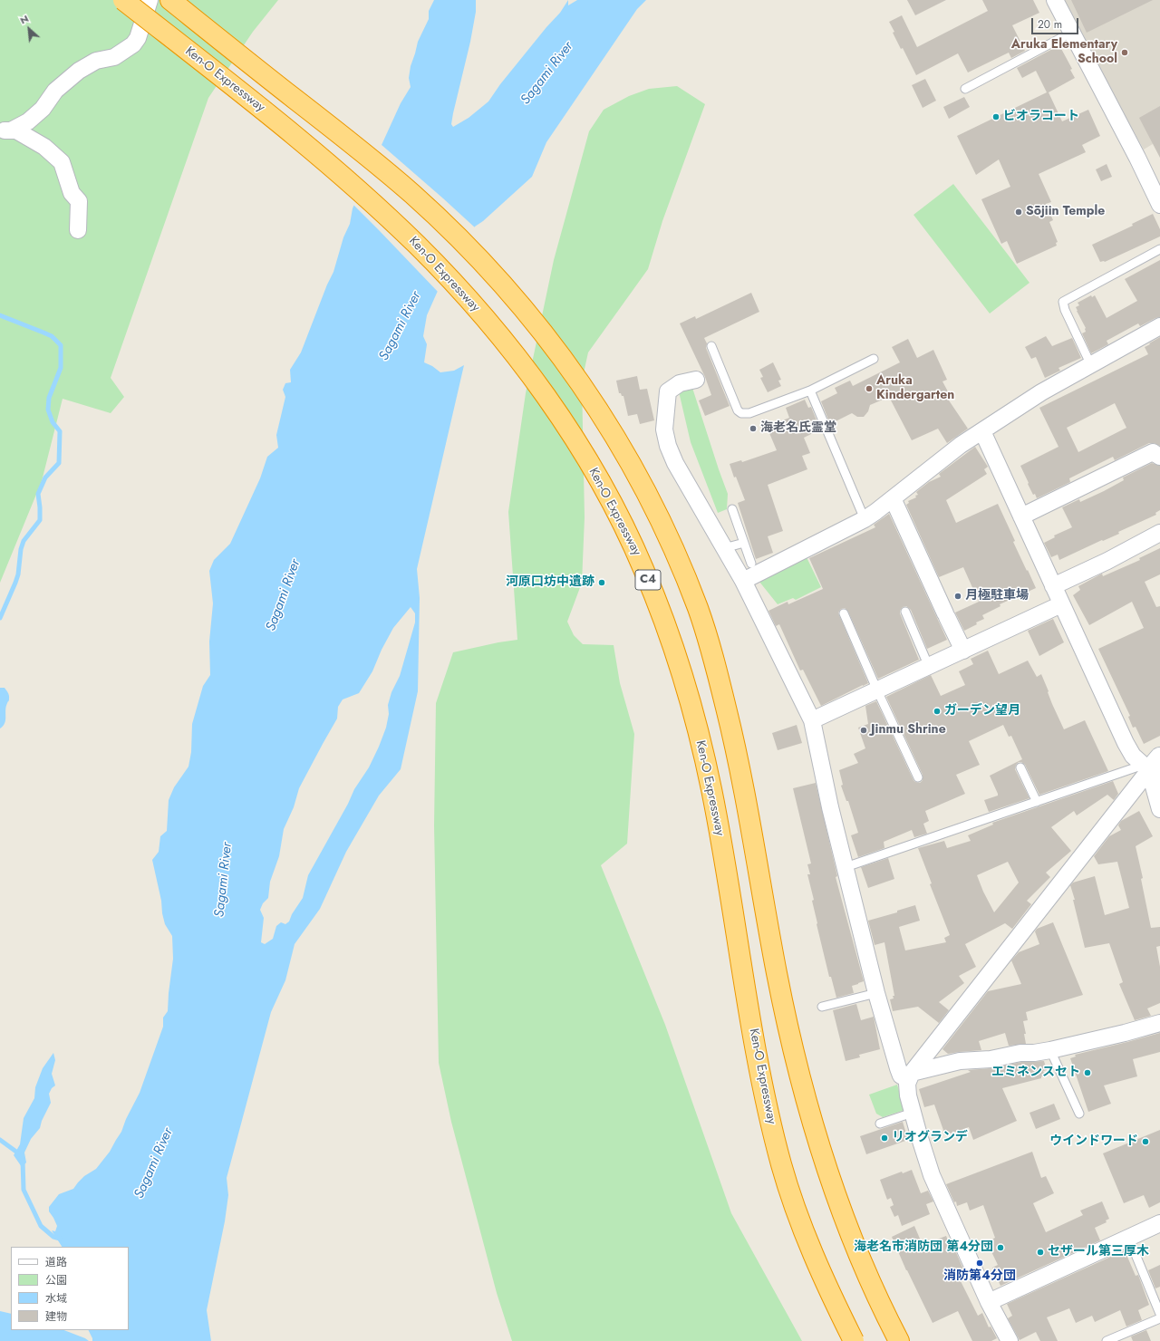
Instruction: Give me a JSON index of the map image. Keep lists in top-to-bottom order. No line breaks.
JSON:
{"streets":{"highway":["Ken-O Expressway","C4"]},"water":["Sagami River"],"places":["Aruka Elementary School","ビオラコート","Sōjiin Temple","Aruka Kindergarten","海老名氏霊堂","河原口坊中遺跡","月極駐車場","ガーデン望月","Jinmu Shrine","エミネンスセト","リオグランデ","ウインドワード","海老名市消防団 第4分団","セザール第三厚木","消防第4分団"],"legend":["道路","公園","水域","建物"],"scale_bar":"20 m","north":"top left"}
